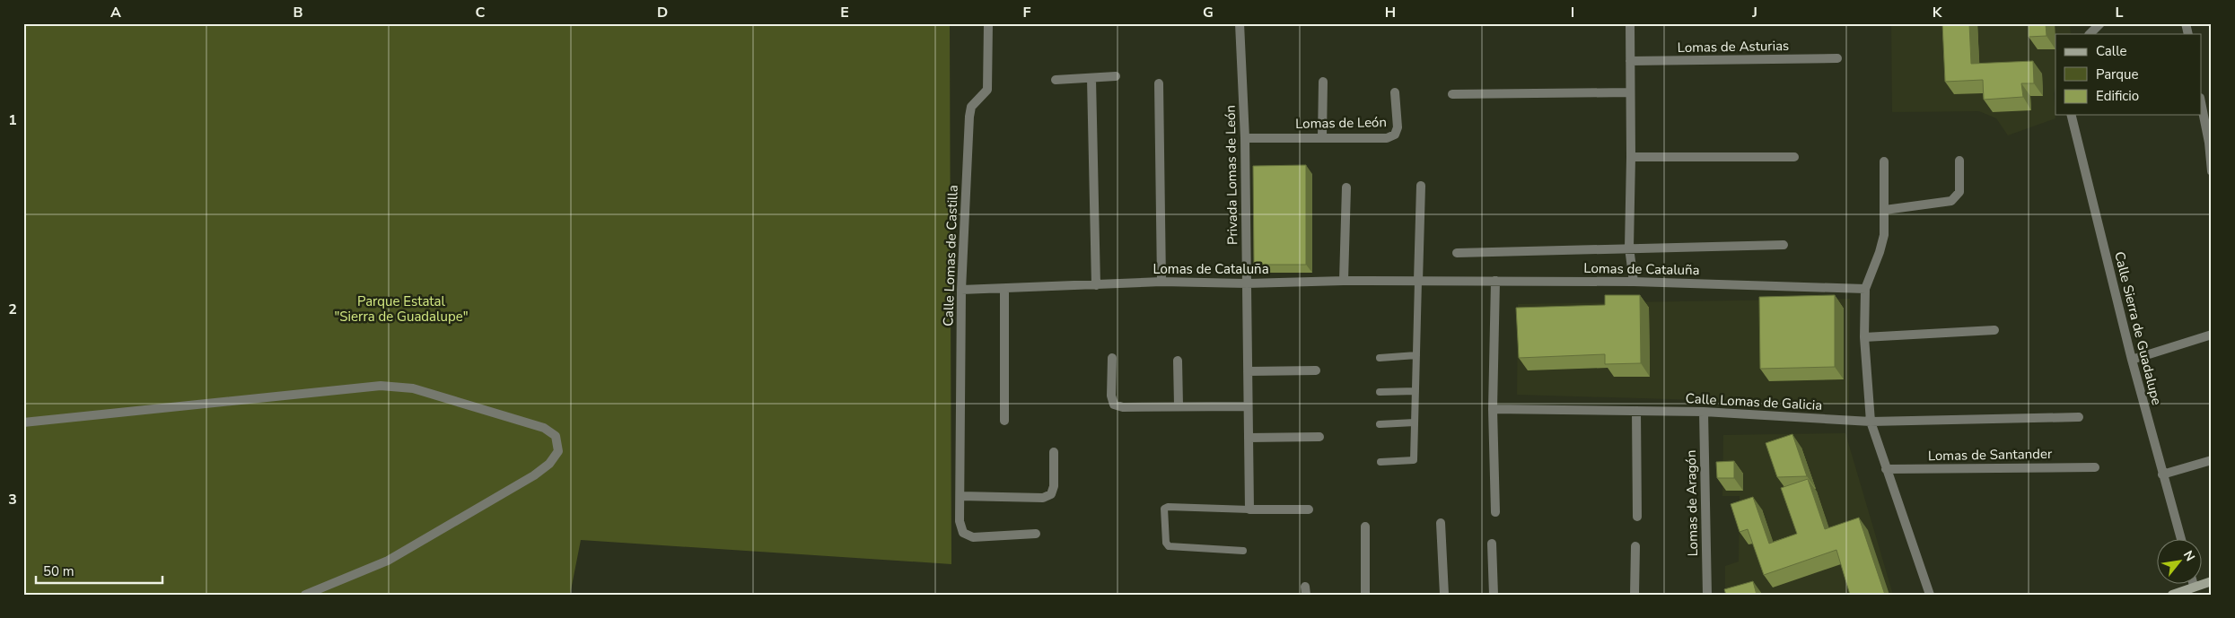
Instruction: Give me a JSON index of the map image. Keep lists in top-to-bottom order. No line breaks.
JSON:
{"streets":{"street":["Lomas de Asturias","Lomas de León","Privada Lomas de León","Calle Lomas de Castilla","Lomas de Cataluña","Calle Sierra de Guadalupe","Calle Lomas de Galicia","Lomas de Santander","Lomas de Aragón"]},"crossings":[["Lomas de León","Privada Lomas de León"],["Privada Lomas de León","Lomas de Cataluña"],["Calle Lomas de Castilla","Lomas de Cataluña"],["Calle Lomas de Galicia","Lomas de Aragón"]],"parks":["Parque Estatal \"Sierra de Guadalupe\""],"legend":["Calle","Parque","Edificio"],"scale_bar":"50 m","north":"top right","grid":{"columns":["A","B","C","D","E","F","G","H","I","J","K","L"],"rows":["1","2","3"]}}
